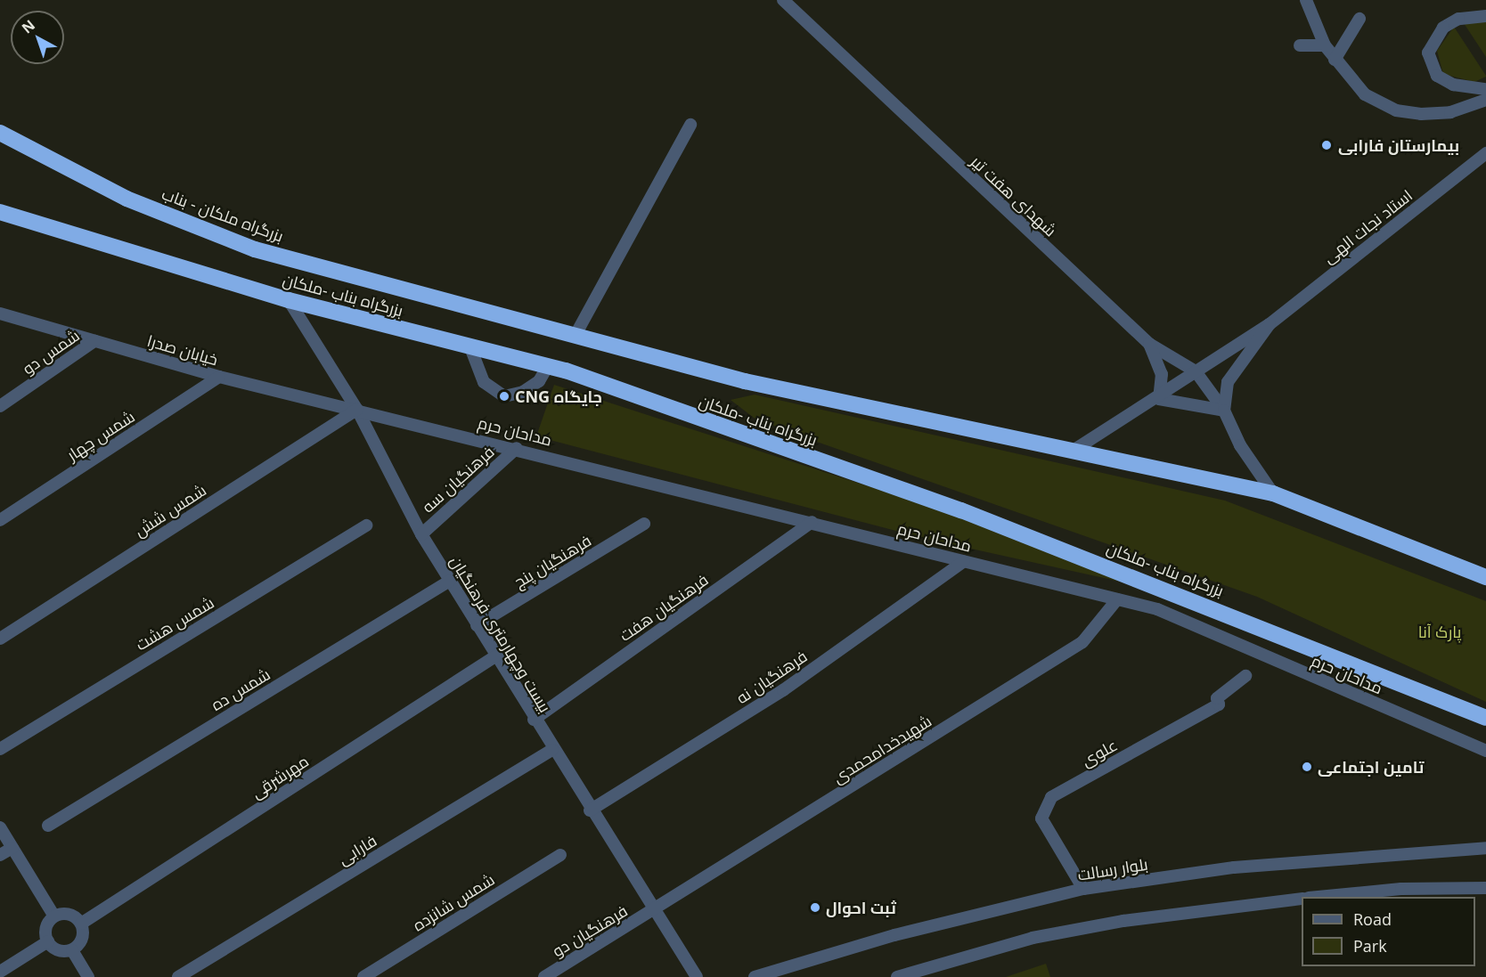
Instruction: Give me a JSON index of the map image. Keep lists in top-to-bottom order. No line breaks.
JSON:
{"streets":{"highway":["بزرگراه ملکان - بناب","بزرگراه بناب -ملکان"],"street":["شهدای هفت تیر","استاد نجات الهی","خیابان صدرا","شمس دو","مداحان حرم","شمس چهار","فرهنگیان سه","شمس شش","فرهنگیان پنج","فرهنگیان هفت","شمس هشت","بیست وچهارمتری فرهنگیان","فرهنگیان نه","شمس ده","شهیدخدامحمدی","علوی","مهرشرقی","فارابی","بلوار رسالت","شمس شانزده","فرهنگیان دو"]},"crossings":[["شهدای هفت تیر","بزرگراه بناب -ملکان"],["بزرگراه ملکان - بناب","بزرگراه بناب -ملکان"],["بزرگراه بناب -ملکان","بیست وچهارمتری فرهنگیان"],["خیابان صدرا","شمس دو"],["خیابان صدرا","مداحان حرم"],["خیابان صدرا","شمس چهار"],["خیابان صدرا","شمس شش"],["خیابان صدرا","بیست وچهارمتری فرهنگیان"],["مداحان حرم","فرهنگیان سه"],["مداحان حرم","شمس شش"],["مداحان حرم","فرهنگیان هفت"],["مداحان حرم","بیست وچهارمتری فرهنگیان"],["مداحان حرم","فرهنگیان نه"],["مداحان حرم","شهیدخدامحمدی"],["فرهنگیان سه","بیست وچهارمتری فرهنگیان"],["شمس شش","بیست وچهارمتری فرهنگیان"],["فرهنگیان پنج","بیست وچهارمتری فرهنگیان"],["فرهنگیان هفت","بیست وچهارمتری فرهنگیان"],["بیست وچهارمتری فرهنگیان","فرهنگیان نه"],["بیست وچهارمتری فرهنگیان","شمس ده"],["بیست وچهارمتری فرهنگیان","شهیدخدامحمدی"],["بیست وچهارمتری فرهنگیان","مهرشرقی"],["بیست وچهارمتری فرهنگیان","فارابی"],["بیست وچهارمتری فرهنگیان","فرهنگیان دو"],["شهیدخدامحمدی","فرهنگیان دو"],["علوی","بلوار رسالت"]],"parks":["پارک آنا"],"places":["بیمارستان فارابی","CNG جایگاه","تامین اجتماعی","ثبت احوال"],"legend":["Road","Park"],"north":"top left"}
